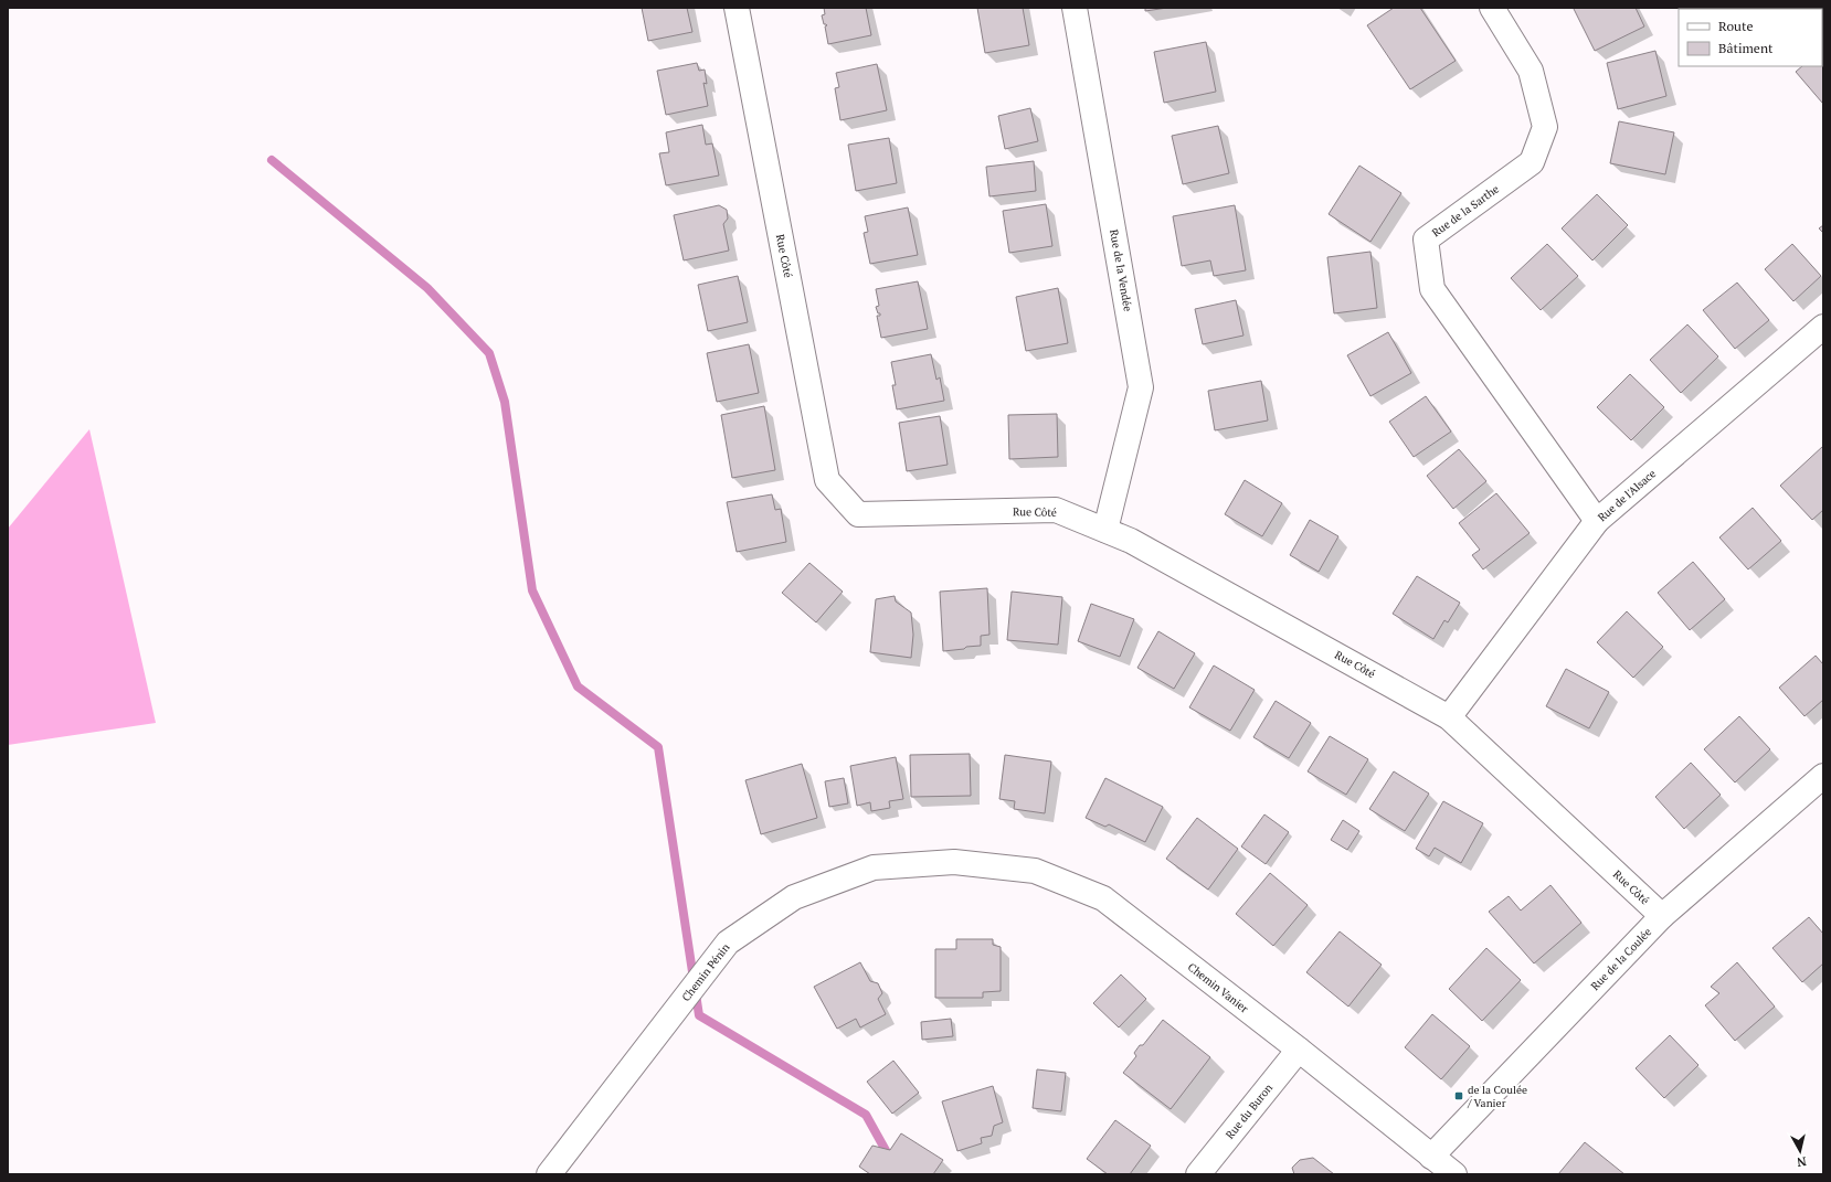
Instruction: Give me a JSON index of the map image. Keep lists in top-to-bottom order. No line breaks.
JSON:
{"streets":{"street":["Rue de la Sarthe","Rue Côté","Rue de la Vendée","Rue de l'Alsace","Rue de la Coulée","Chemin Pénin","Chemin Vanier","Rue du Buron"]},"crossings":[["Rue de la Sarthe","Rue de l'Alsace"],["Rue Côté","Rue de la Vendée"],["Rue Côté","Rue de l'Alsace"],["Rue Côté","Rue de la Coulée"],["Rue de la Coulée","Chemin Vanier"],["Chemin Pénin","Chemin Vanier"],["Chemin Vanier","Rue du Buron"]],"places":{"transit":["de la Coulée / Vanier"]},"legend":["Route","Bâtiment"],"north":"bottom"}
